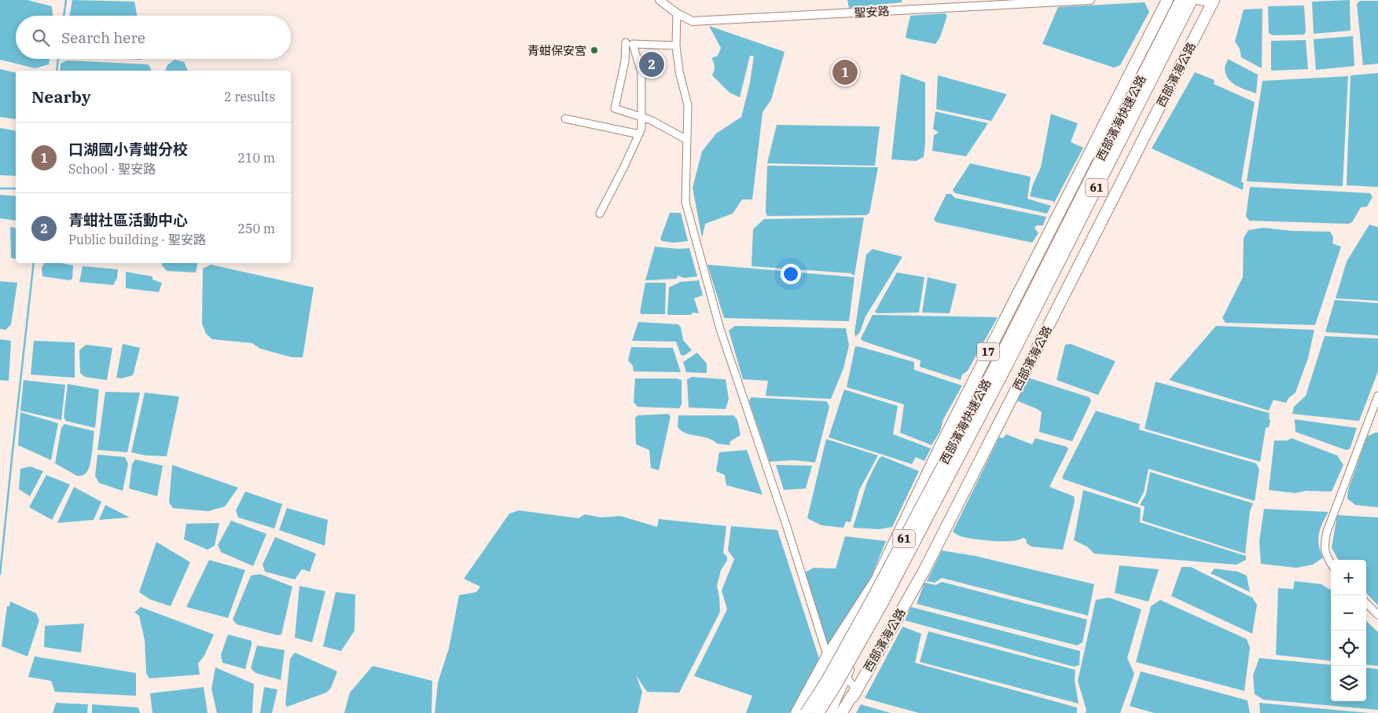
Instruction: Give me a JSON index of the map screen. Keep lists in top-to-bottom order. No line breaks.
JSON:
{"streets":{"main road":["西部濱海公路","西部濱海快速公路","61","17"],"street":["聖安路"]},"places":["青蚶保安宮"],"page":{"search":"Search here","pins":["2","1"],"heading":["Nearby","2 results"],"list":[{"mark":"1","name":"口湖國小青蚶分校","note":"School · 聖安路","value":"210 m"},{"mark":"2","name":"青蚶社區活動中心","note":"Public building · 聖安路","value":"250 m"}],"map_buttons":["+","−"]}}
